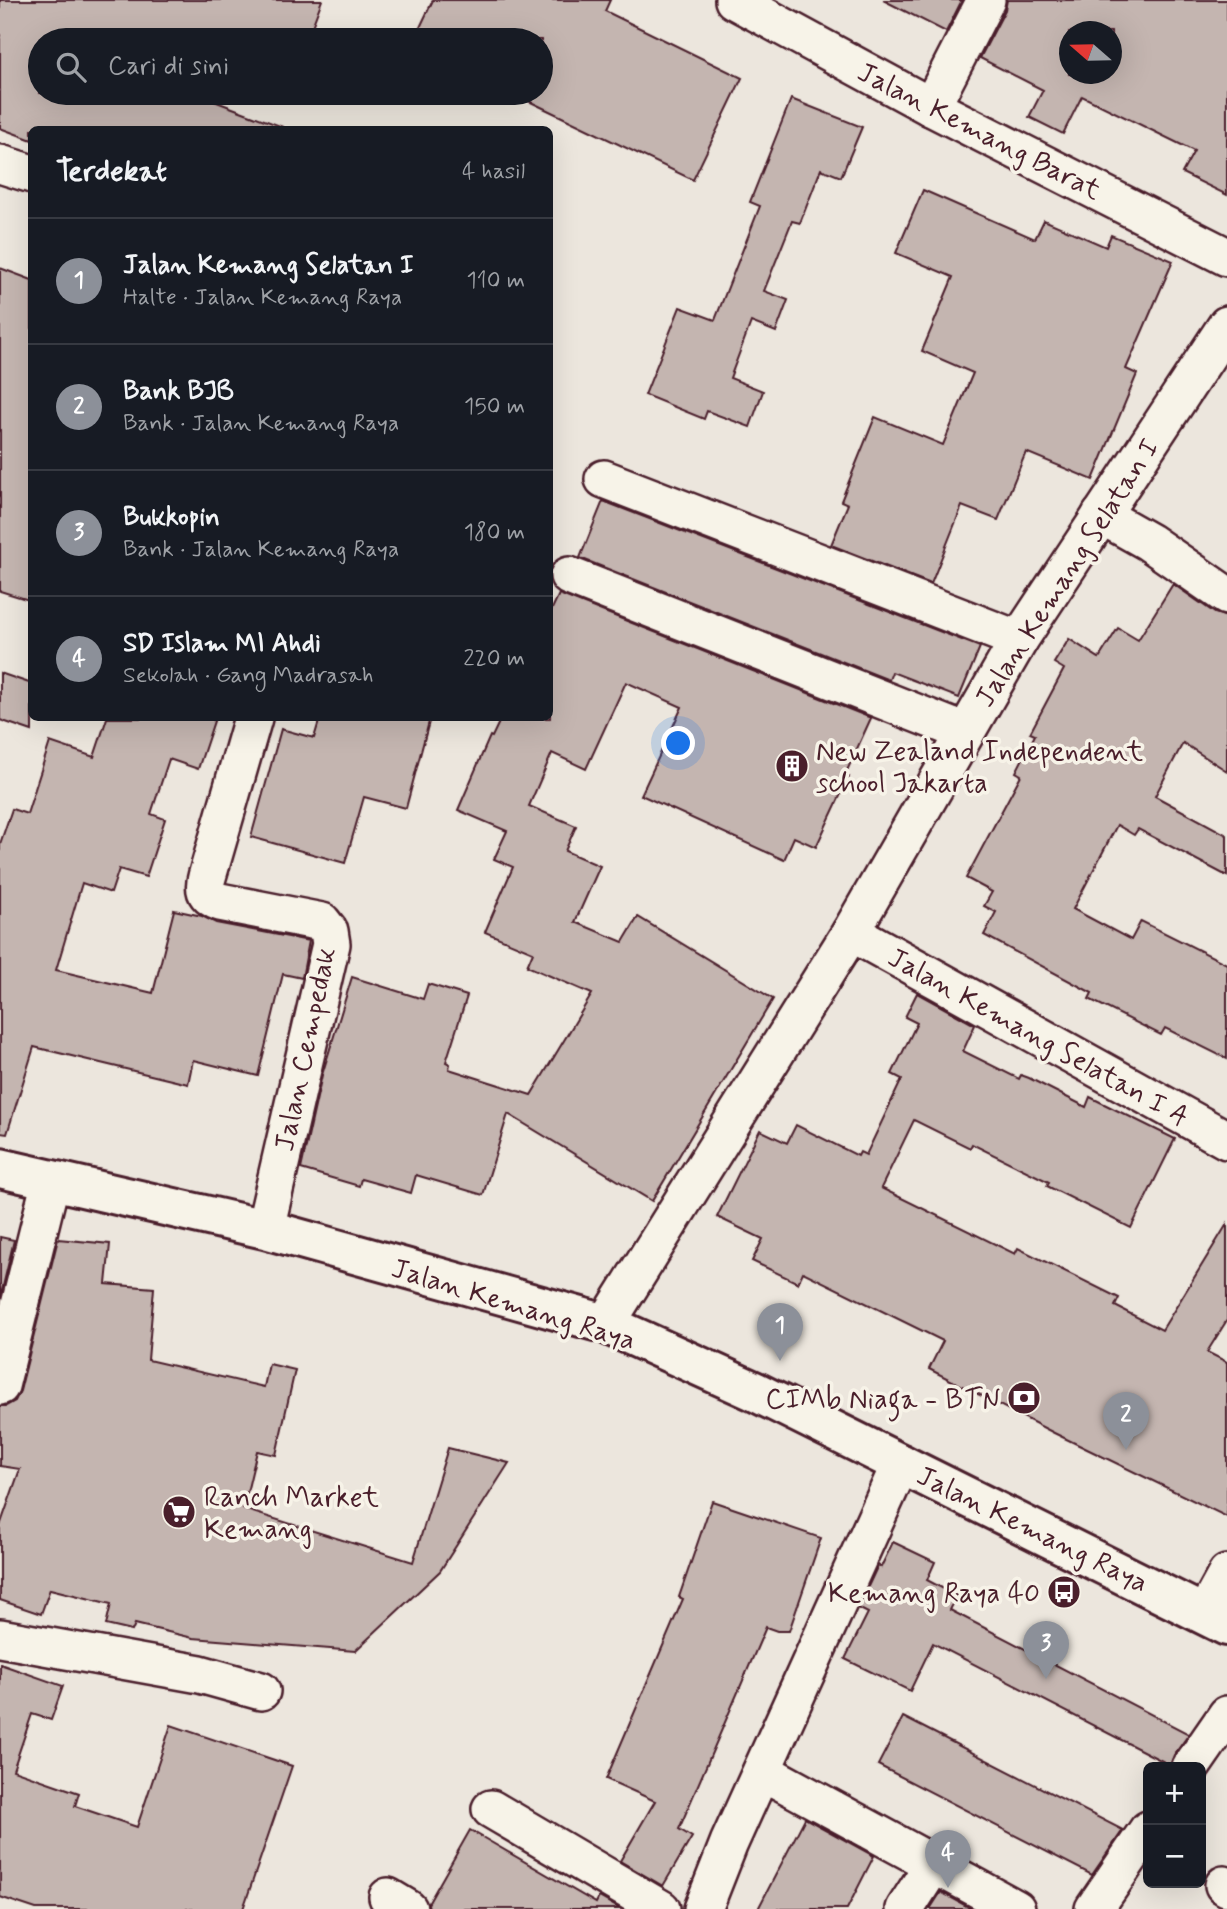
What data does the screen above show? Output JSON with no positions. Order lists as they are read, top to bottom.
{
  "streets": {
    "street": [
      "Jalan Kemang Barat",
      "Jalan Kemang Selatan I",
      "Jalan Kemang Selatan I A",
      "Jalan Cempedak",
      "Jalan Kemang Raya"
    ]
  },
  "crossings": [
    ["Jalan Kemang Selatan I", "Jalan Kemang Selatan I A"],
    ["Jalan Kemang Selatan I", "Jalan Kemang Raya"],
    ["Jalan Cempedak", "Jalan Kemang Raya"]
  ],
  "places": {
    "building": ["New Zealand Independent school Jakarta"],
    "bank": ["CIMb Niaga - BTN"],
    "supermarket": ["Ranch Market Kemang"],
    "bus stop": ["Kemang Raya 40"]
  },
  "north": "left",
  "page": {
    "search": "Cari di sini",
    "heading": ["Terdekat", "4 hasil"],
    "list": [
      {
        "mark": "1",
        "name": "Jalan Kemang Selatan I",
        "note": "Halte · Jalan Kemang Raya",
        "value": "110 m"
      },
      {
        "mark": "2",
        "name": "Bank BJB",
        "note": "Bank · Jalan Kemang Raya",
        "value": "150 m"
      },
      {
        "mark": "3",
        "name": "Bukkopin",
        "note": "Bank · Jalan Kemang Raya",
        "value": "180 m"
      },
      {
        "mark": "4",
        "name": "SD Islam MI Ahdi",
        "note": "Sekolah · Gang Madrasah",
        "value": "220 m"
      }
    ],
    "pins": [
      "1",
      "2",
      "3",
      "4"
    ],
    "map_buttons": ["+", "−"]
  }
}
